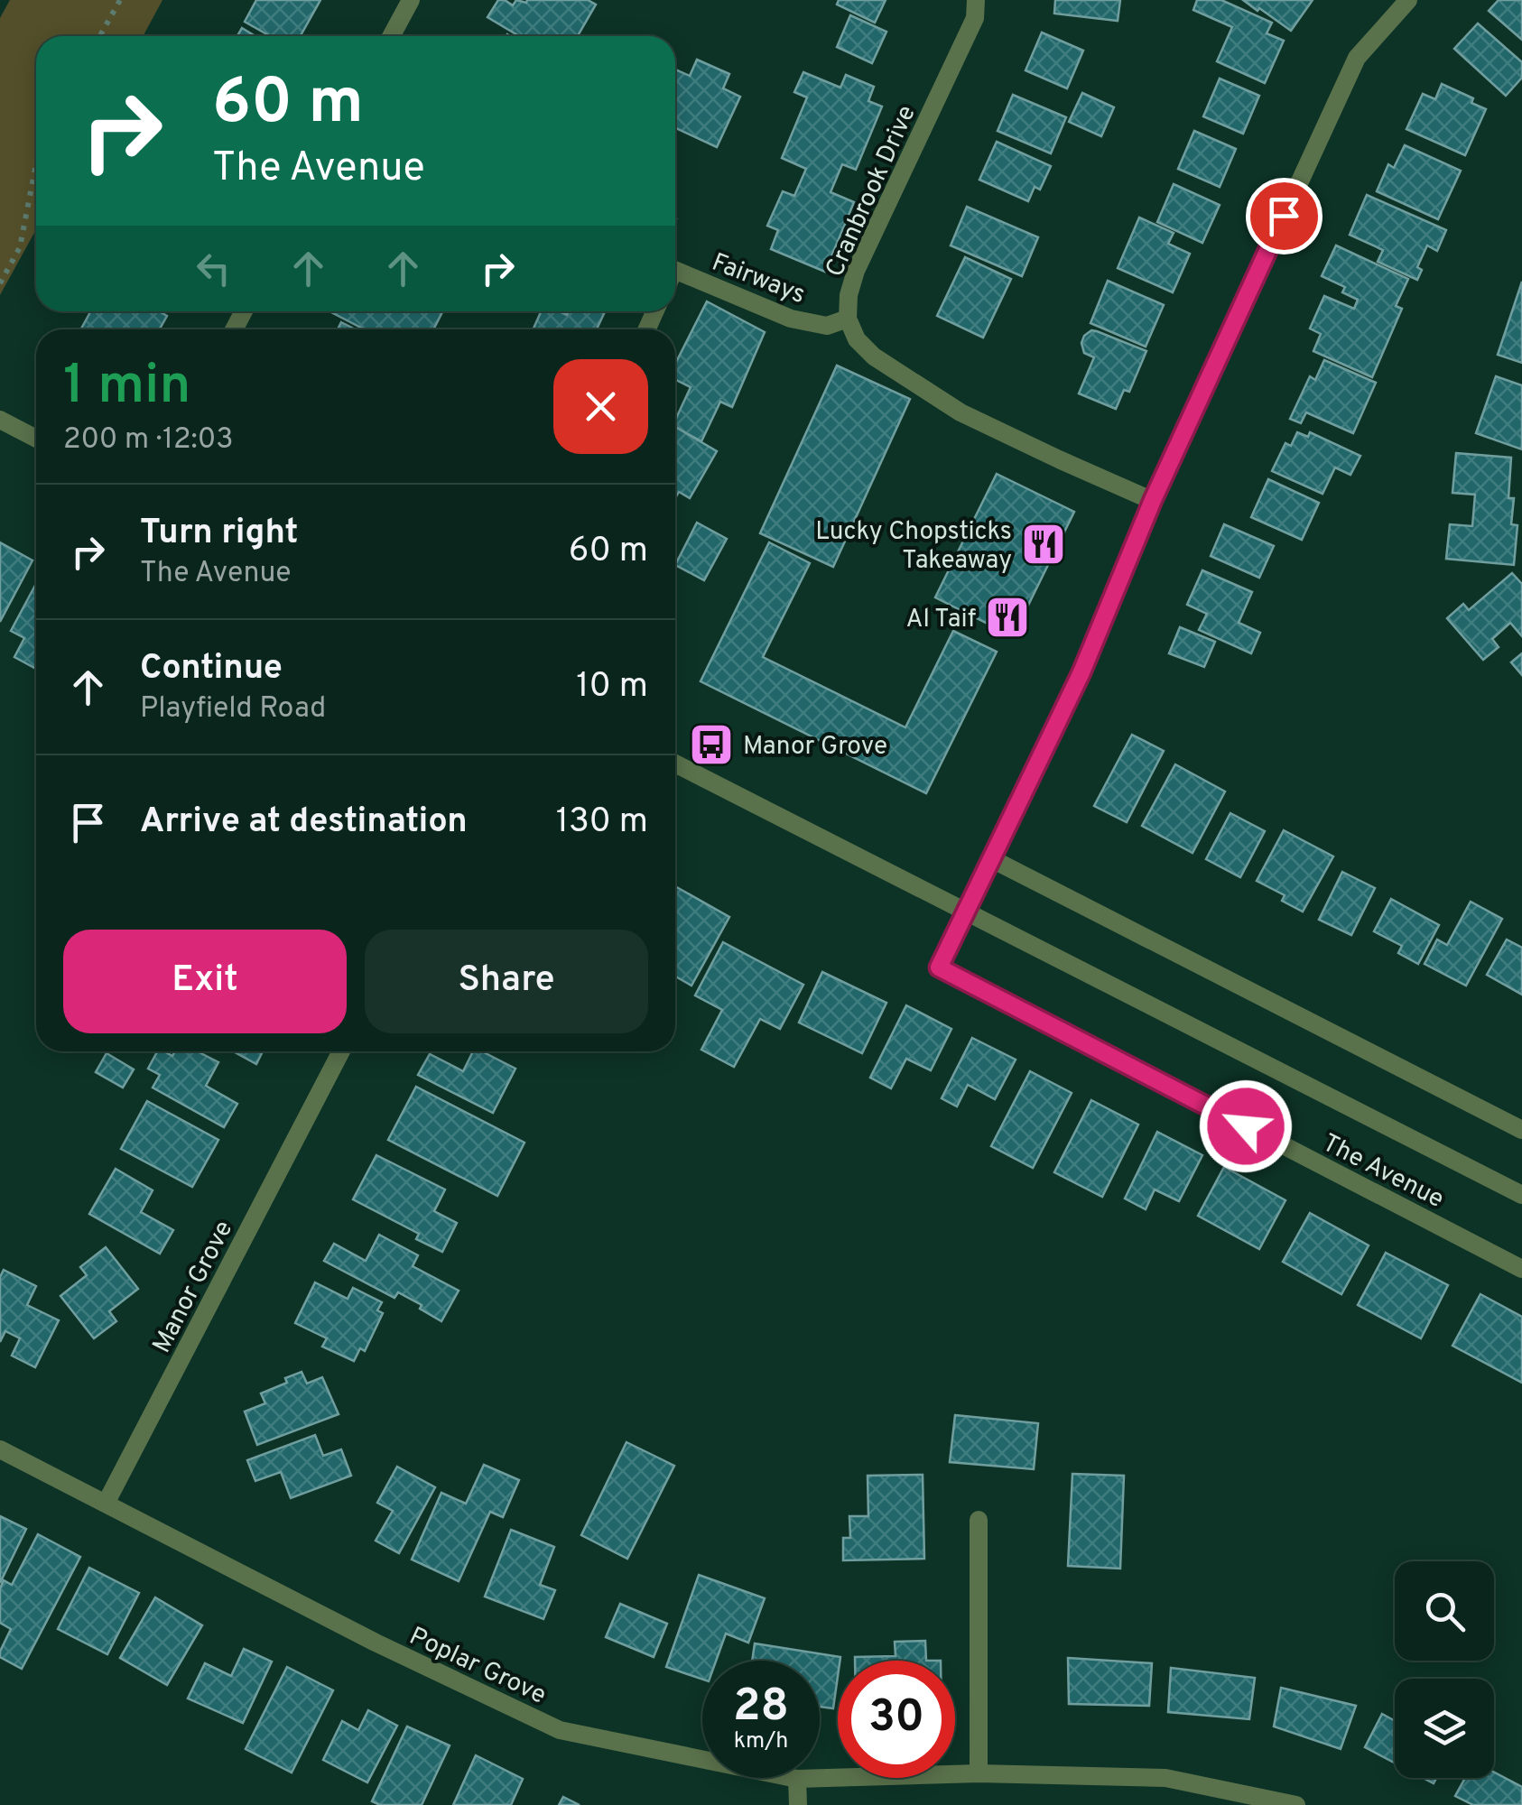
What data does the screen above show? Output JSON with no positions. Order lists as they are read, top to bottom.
{
  "streets": {
    "street": [
      "Cranbrook Drive",
      "Fairways",
      "The Avenue",
      "Manor Grove",
      "Poplar Grove"
    ]
  },
  "crossings": [
    ["Cranbrook Drive", "Fairways"],
    ["Manor Grove", "Poplar Grove"]
  ],
  "places": {
    "restaurant": ["Lucky Chopsticks Takeaway", "Al Taif"],
    "bus stop": ["Manor Grove"]
  },
  "page": {
    "turn": ["60 m", "The Avenue"],
    "heading": ["1 min", "200 m · 12:03"],
    "list": [
      {
        "name": "Turn right",
        "note": "The Avenue",
        "value": "60 m"
      },
      {
        "name": "Continue",
        "note": "Playfield Road",
        "value": "10 m"
      },
      {
        "name": "Arrive at destination",
        "value": "130 m"
      }
    ],
    "buttons": ["Exit", "Share"],
    "speed": "28 km/h",
    "limit": "30"
  }
}
